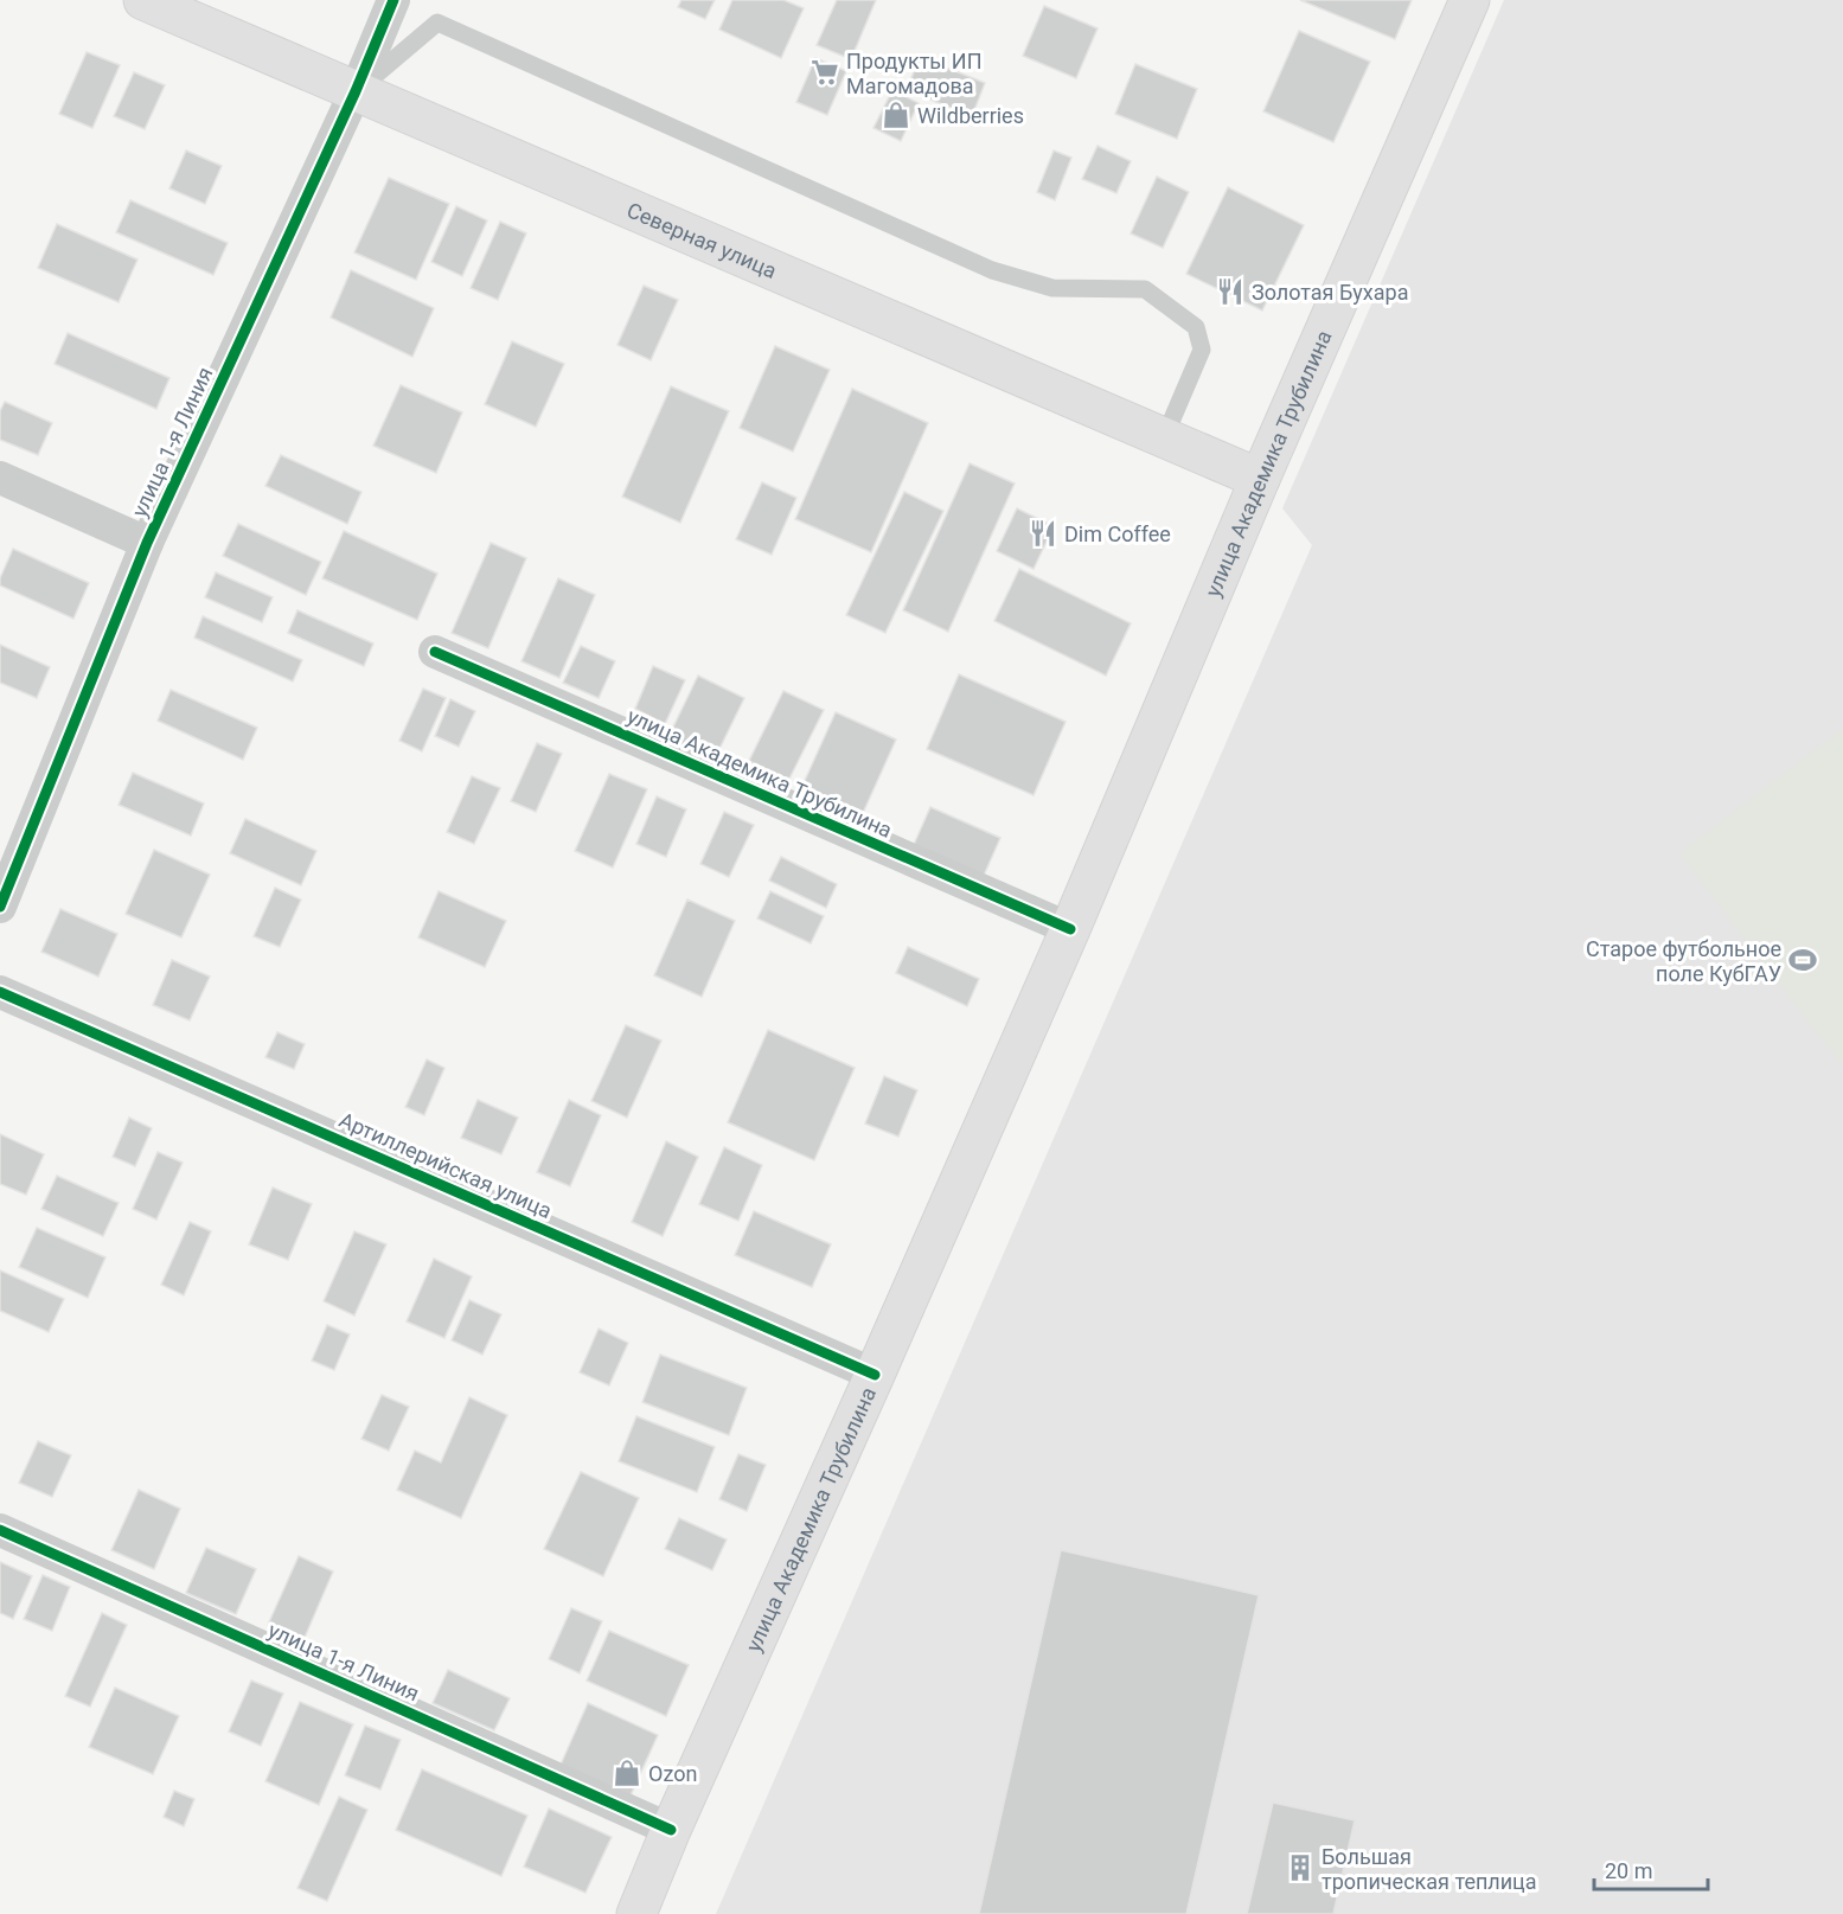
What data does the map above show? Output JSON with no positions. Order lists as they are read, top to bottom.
{
  "streets": {
    "main road": ["Северная улица", "улица Академика Трубилина"],
    "street": ["улица 1-я Линия", "Артиллерийская улица"]
  },
  "crossings": [
    ["Северная улица", "улица 1-я Линия"],
    ["Северная улица", "улица Академика Трубилина"],
    ["улица 1-я Линия", "улица Академика Трубилина"],
    ["улица Академика Трубилина", "Артиллерийская улица"]
  ],
  "places": {
    "supermarket": ["Продукты ИП Магомадова"],
    "shop": ["Wildberries", "Ozon"],
    "restaurant": ["Золотая Бухара", "Dim Coffee"],
    "sports": ["Старое футбольное поле КубГАУ"],
    "building": ["Большая тропическая теплица"]
  },
  "scale_bar": "20 m"
}
